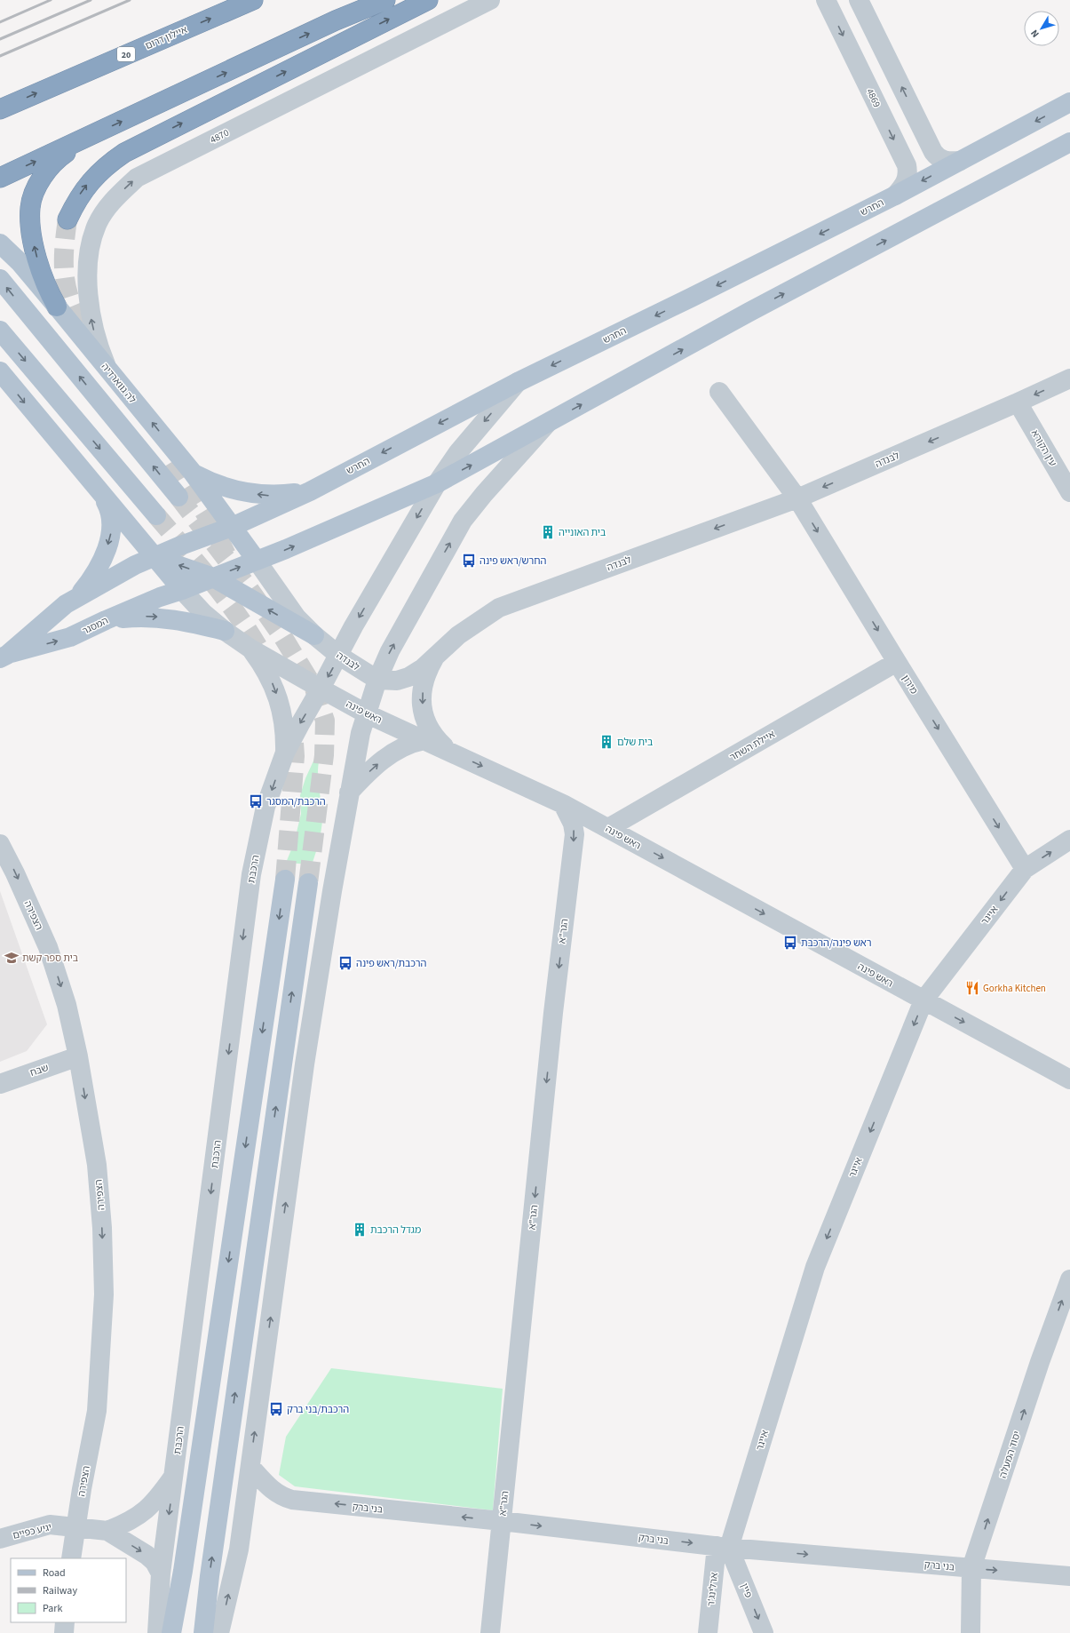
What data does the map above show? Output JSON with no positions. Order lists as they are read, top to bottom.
{
  "streets": {
    "highway": ["איילון דרום", "20"],
    "main road": [
      "החרש",
      "לה גווארדיה",
      "לבנדה",
      "המסגר"
    ],
    "street": [
      "4869",
      "4870",
      "עין הקורא",
      "מירון",
      "ראש פינה",
      "איילת השחר",
      "הרכבת",
      "הצפירה",
      "אייגר",
      "הגר\"א",
      "שבח",
      "יסוד המעלה",
      "בני ברק",
      "יגיע כפיים",
      "ארלינג'ר",
      "פיין"
    ]
  },
  "crossings": [
    ["4869", "החרש"],
    ["4870", "לה גווארדיה"],
    ["החרש", "לה גווארדיה"],
    ["החרש", "לבנדה"],
    ["החרש", "המסגר"],
    ["החרש", "הרכבת"],
    ["לה גווארדיה", "לבנדה"],
    ["עין הקורא", "לבנדה"],
    ["לבנדה", "מירון"],
    ["לבנדה", "הרכבת"],
    ["המסגר", "ראש פינה"],
    ["מירון", "איילת השחר"],
    ["מירון", "אייגר"],
    ["ראש פינה", "איילת השחר"],
    ["ראש פינה", "הרכבת"],
    ["ראש פינה", "אייגר"],
    ["ראש פינה", "הגר\"א"],
    ["הרכבת", "יגיע כפיים"],
    ["הצפירה", "שבח"],
    ["הצפירה", "יגיע כפיים"],
    ["אייגר", "בני ברק"],
    ["אייגר", "ארלינג'ר"],
    ["אייגר", "פיין"],
    ["הגר\"א", "בני ברק"],
    ["יסוד המעלה", "בני ברק"],
    ["בני ברק", "ארלינג'ר"],
    ["בני ברק", "פיין"],
    ["ארלינג'ר", "פיין"]
  ],
  "one_way": [
    "4870",
    "לבנדה",
    "מירון",
    "ראש פינה",
    "אייגר",
    "הגר\"א",
    "יסוד המעלה",
    "יגיע כפיים",
    "פיין"
  ],
  "places": {
    "building": ["בית האונייה", "בית שלם", "מגדל הרכבת"],
    "bus stop": [
      "החרש/ראש פינה",
      "הרכבת/המסגר",
      "ראש פינה/הרכבת",
      "הרכבת/ראש פינה",
      "הרכבת/בני ברק"
    ],
    "school or university": ["בית ספר קשת"],
    "restaurant": ["Gorkha Kitchen"]
  },
  "legend": ["Road", "Railway", "Park"],
  "north": "bottom left"
}
